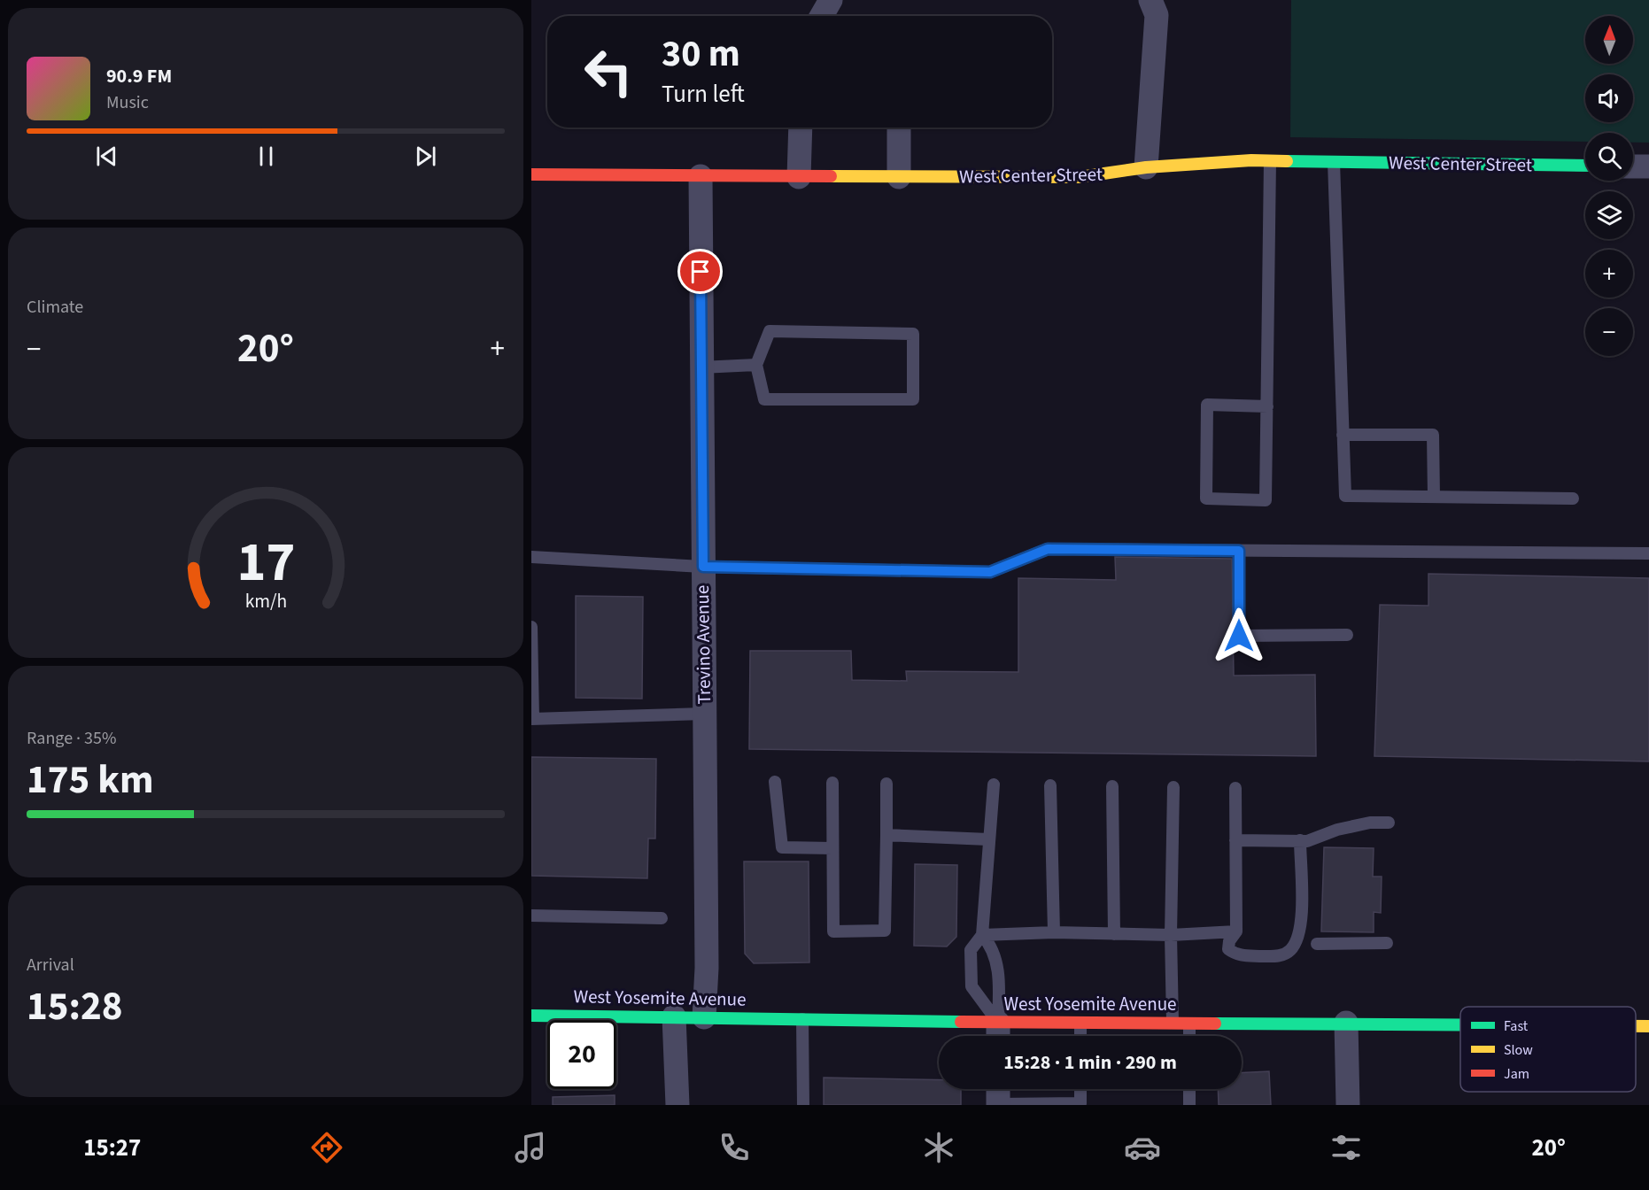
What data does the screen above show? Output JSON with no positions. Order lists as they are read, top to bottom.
{
  "streets": {
    "main road": ["West Center Street", "West Yosemite Avenue"],
    "street": ["Trevino Avenue"]
  },
  "crossings": [
    ["West Center Street", "Trevino Avenue"],
    ["Trevino Avenue", "West Yosemite Avenue"]
  ],
  "legend": ["Fast", "Slow", "Jam"],
  "north": "top",
  "page": {
    "map_buttons": ["+", "−"],
    "turn": ["30 m", "Turn left"],
    "song": ["90.9 FM", "Music"],
    "tile": [
      "Climate",
      ["Range · 35%", "175 km"],
      ["Arrival", "15:28"]
    ],
    "heat": ["−", "20°", "+"],
    "limit": "20",
    "trip": "15:28 · 1 min · 290 m",
    "tabs": ["15:27", "20°"],
    "gauge": ["17", "km/h"]
  }
}
